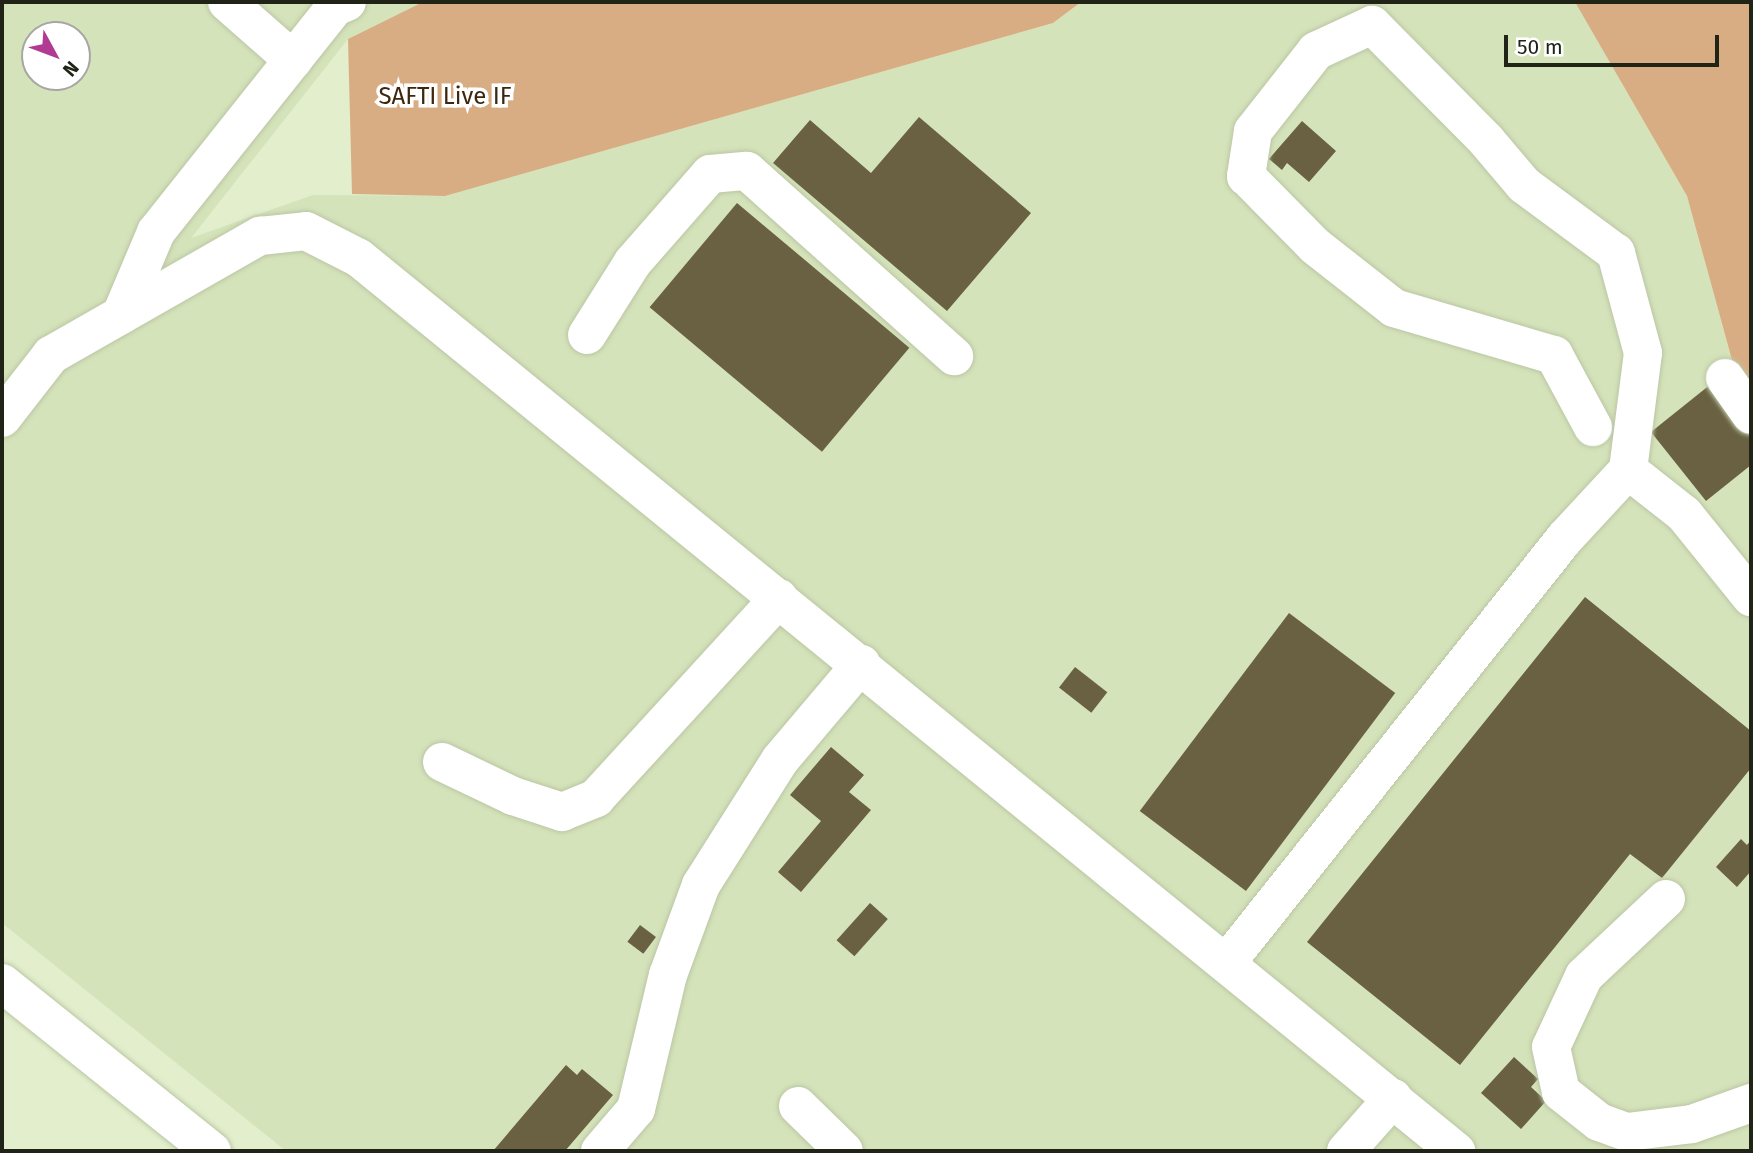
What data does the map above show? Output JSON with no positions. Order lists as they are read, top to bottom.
{
  "parks": ["SAFTI Live IF"],
  "scale_bar": "50 m",
  "north": "bottom right"
}
